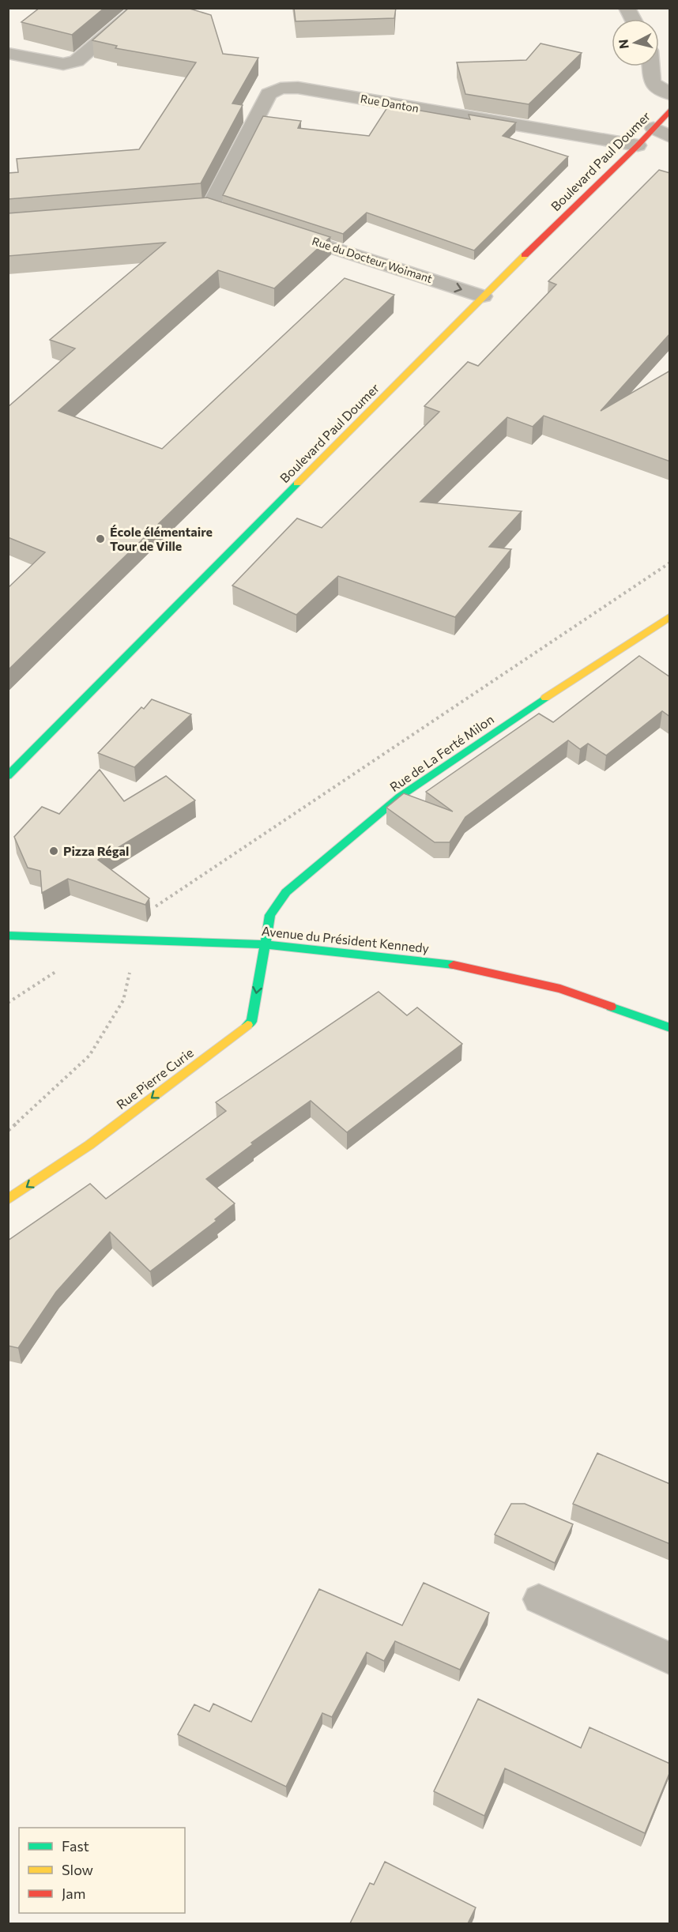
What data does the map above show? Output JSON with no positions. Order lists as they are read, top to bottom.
{
  "streets": {
    "street": [
      "Rue Danton",
      "Boulevard Paul Doumer",
      "Rue du Docteur Woimant",
      "Rue de La Ferté Milon",
      "Avenue du Président Kennedy",
      "Rue Pierre Curie"
    ]
  },
  "crossings": [
    ["Rue Danton", "Boulevard Paul Doumer"],
    ["Boulevard Paul Doumer", "Rue du Docteur Woimant"],
    ["Rue de La Ferté Milon", "Avenue du Président Kennedy"],
    ["Rue de La Ferté Milon", "Rue Pierre Curie"],
    ["Avenue du Président Kennedy", "Rue Pierre Curie"]
  ],
  "one_way": ["Rue du Docteur Woimant", "Rue Pierre Curie"],
  "places": ["École élémentaire Tour de Ville", "Pizza Régal"],
  "legend": ["Fast", "Slow", "Jam"],
  "north": "left"
}
